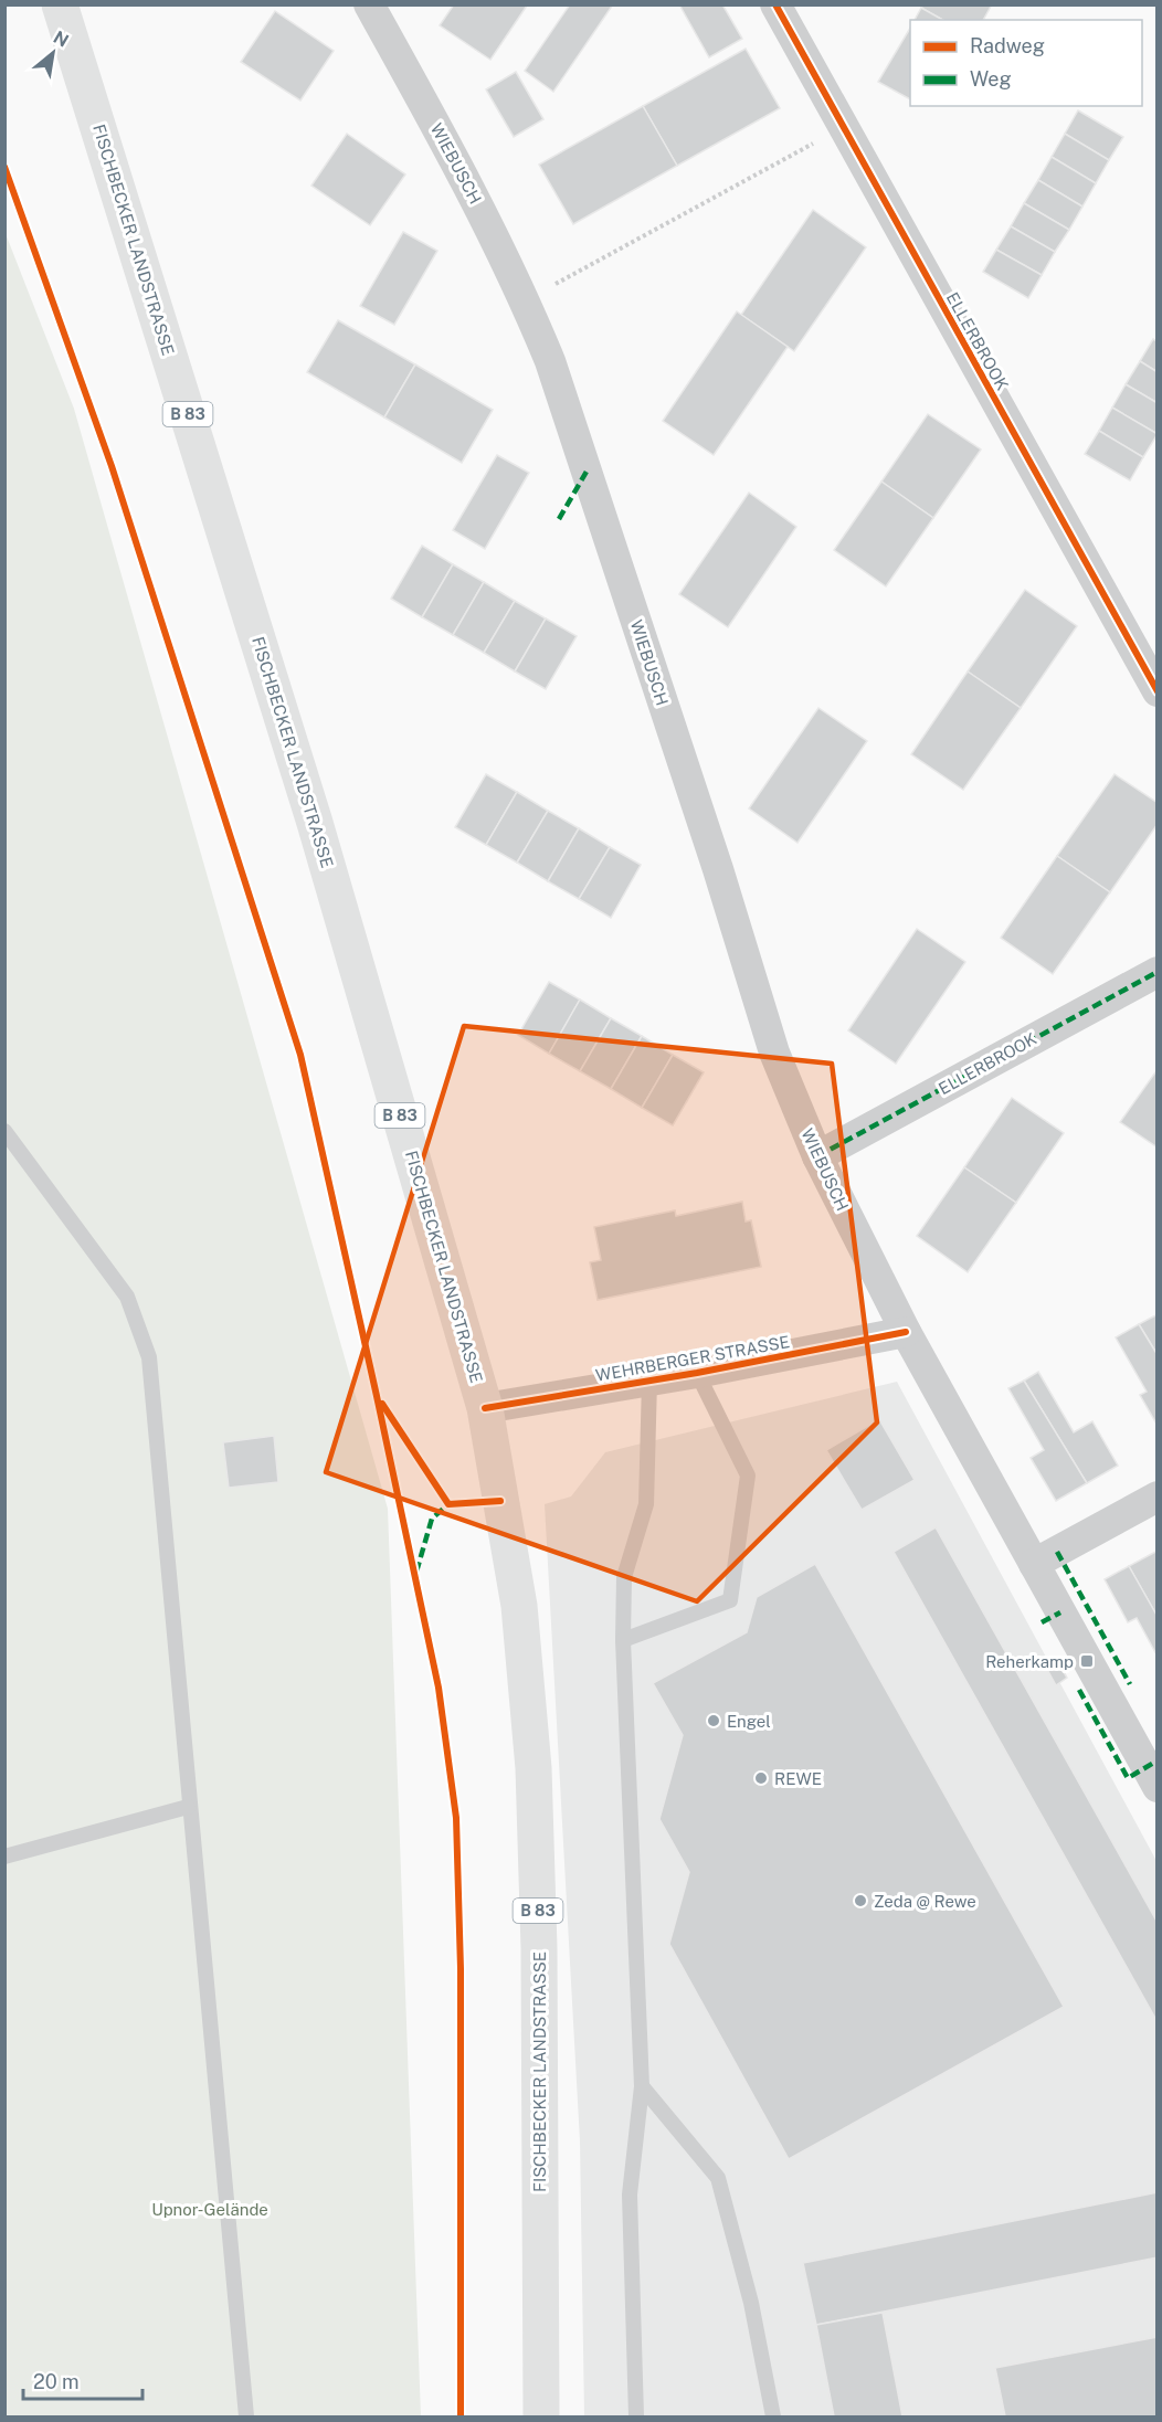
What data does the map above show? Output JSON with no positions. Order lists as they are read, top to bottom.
{
  "streets": {
    "main road": ["FISCHBECKER LANDSTRASSE", "B 83"],
    "street": ["WIEBUSCH", "ELLERBROOK", "WEHRBERGER STRASSE"]
  },
  "crossings": [
    ["WIEBUSCH", "ELLERBROOK"],
    ["WIEBUSCH", "WEHRBERGER STRASSE"],
    ["FISCHBECKER LANDSTRASSE", "WEHRBERGER STRASSE"]
  ],
  "parks": ["Upnor-Gelände"],
  "places": {
    "transit": ["Reherkamp"],
    "other": ["Engel", "REWE", "Zeda @ Rewe"]
  },
  "legend": ["Radweg", "Weg"],
  "scale_bar": "20 m",
  "north": "top right"
}
